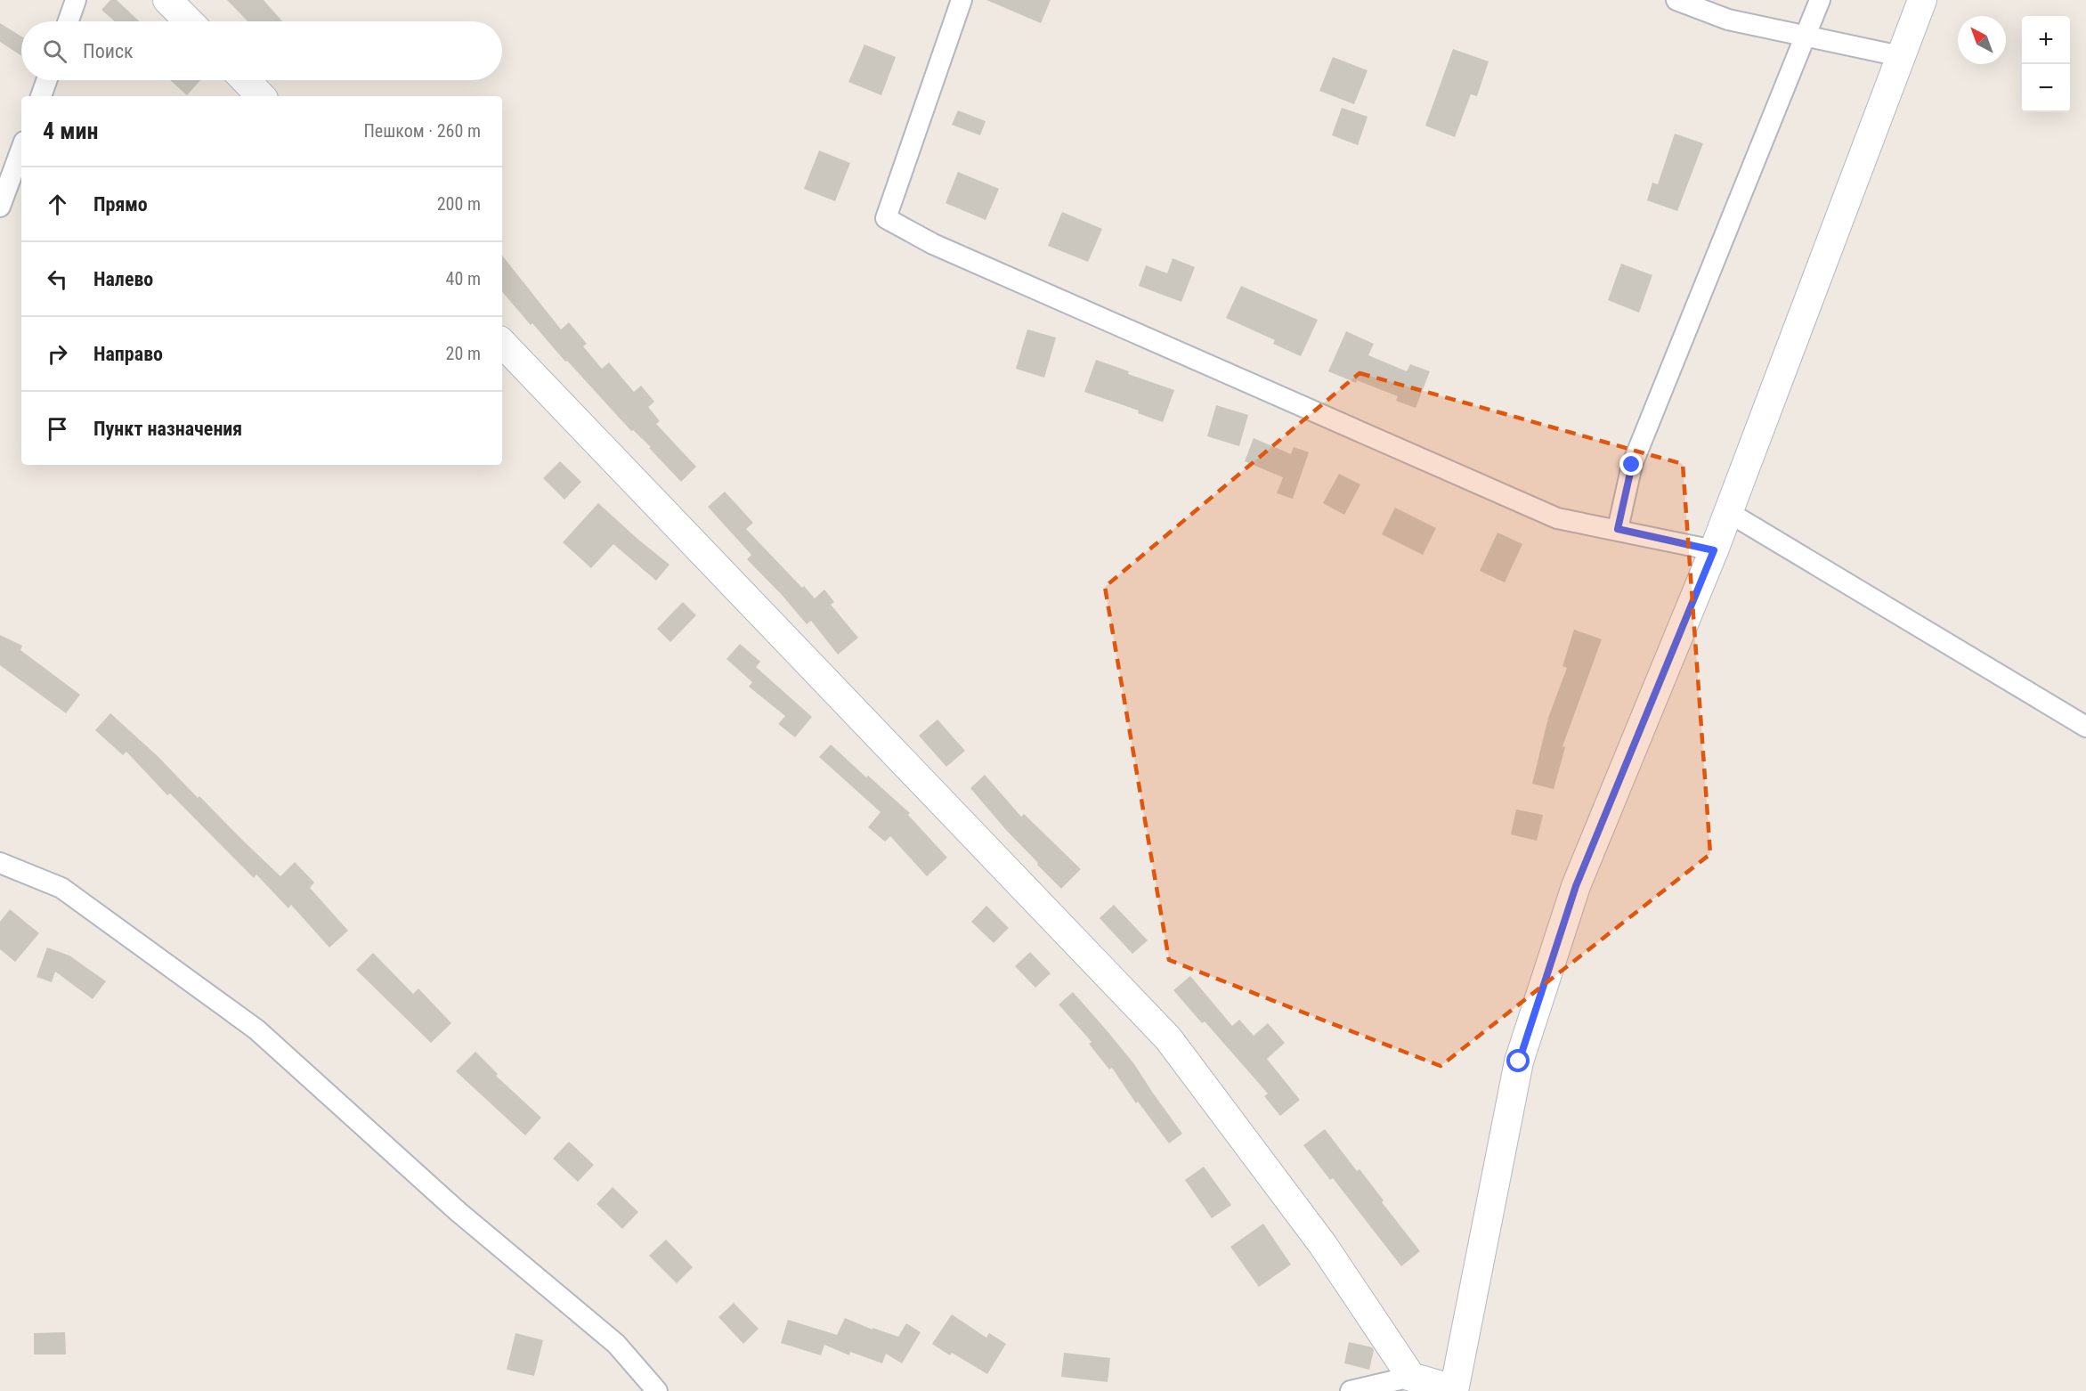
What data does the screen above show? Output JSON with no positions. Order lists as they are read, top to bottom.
{
  "north": "top left",
  "page": {
    "map_buttons": ["+", "−"],
    "search": "Поиск",
    "heading": ["4 мин", "Пешком · 260 m"],
    "list": [
      ["Прямо", "200 m"],
      ["Налево", "40 m"],
      ["Направо", "20 m"],
      "Пункт назначения"
    ]
  }
}
